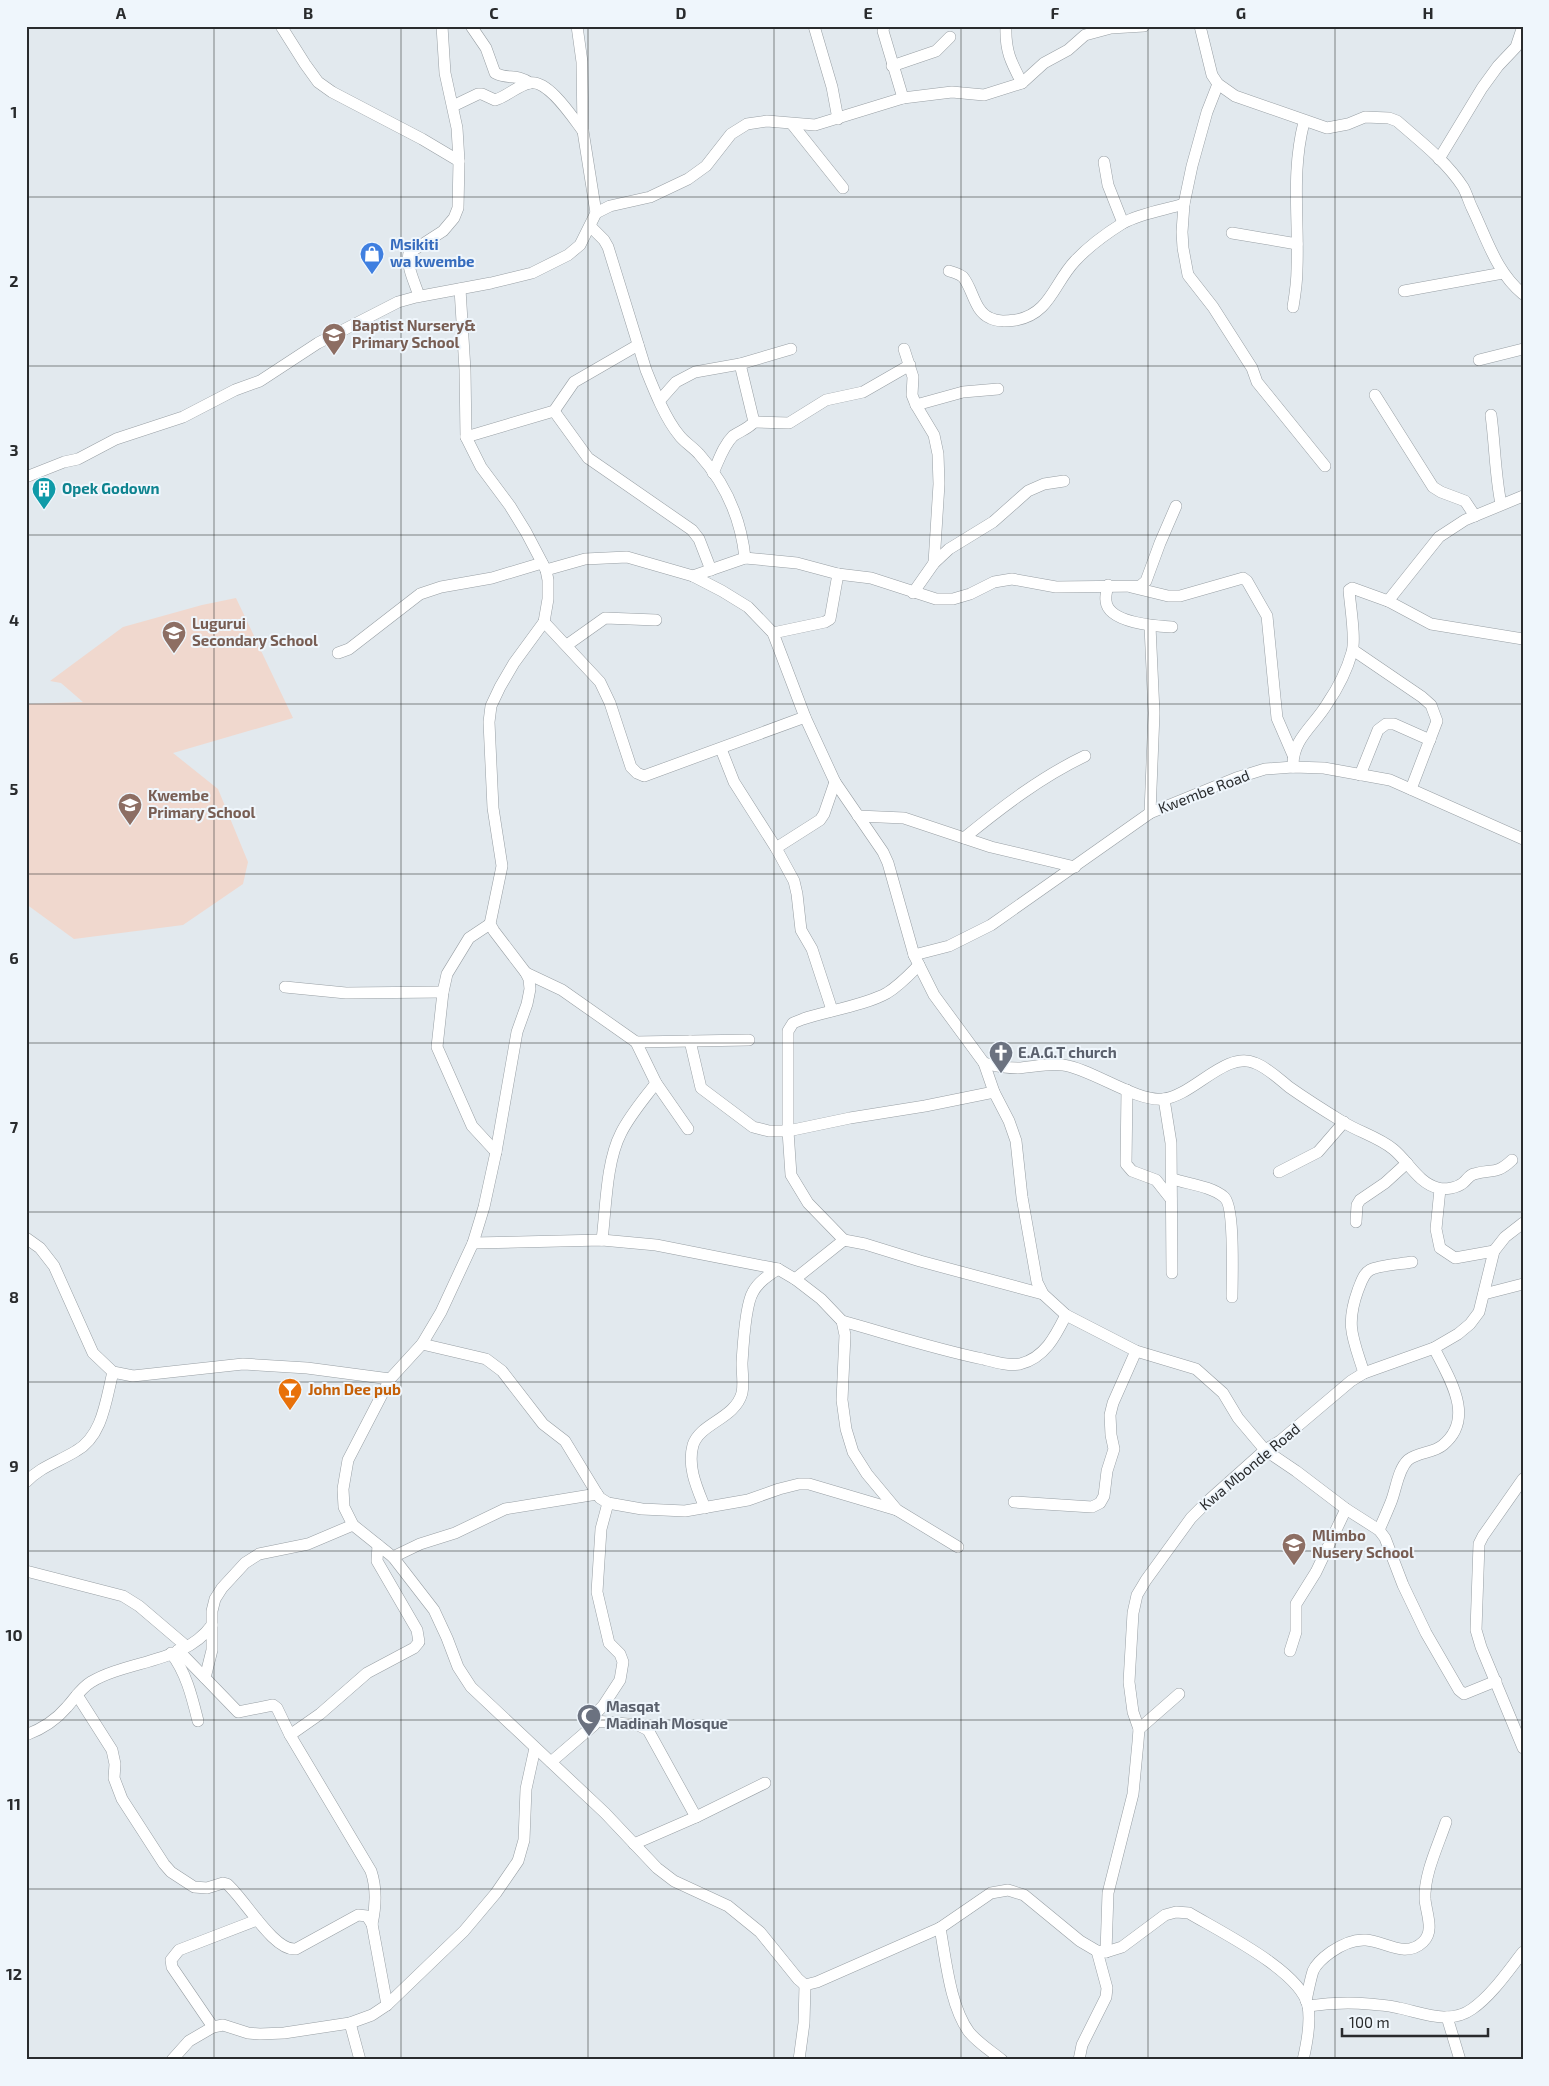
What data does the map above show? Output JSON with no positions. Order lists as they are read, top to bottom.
{
  "streets": {
    "street": ["Kwembe Road", "Kwa Mbonde Road"]
  },
  "places": {
    "shop": ["Msikiti wa kwembe"],
    "school or university": [
      "Baptist Nursery& Primary School",
      "Lugurui Secondary School",
      "Kwembe Primary School",
      "Mlimbo Nusery School"
    ],
    "building": ["Opek Godown"],
    "church": ["E.A.G.T church"],
    "bar": ["John Dee pub"],
    "mosque": ["Masqat Madinah Mosque"]
  },
  "scale_bar": "100 m",
  "grid": {
    "columns": [
      "A",
      "B",
      "C",
      "D",
      "E",
      "F",
      "G",
      "H"
    ],
    "rows": [
      "1",
      "2",
      "3",
      "4",
      "5",
      "6",
      "7",
      "8",
      "9",
      "10",
      "11",
      "12"
    ]
  }
}
